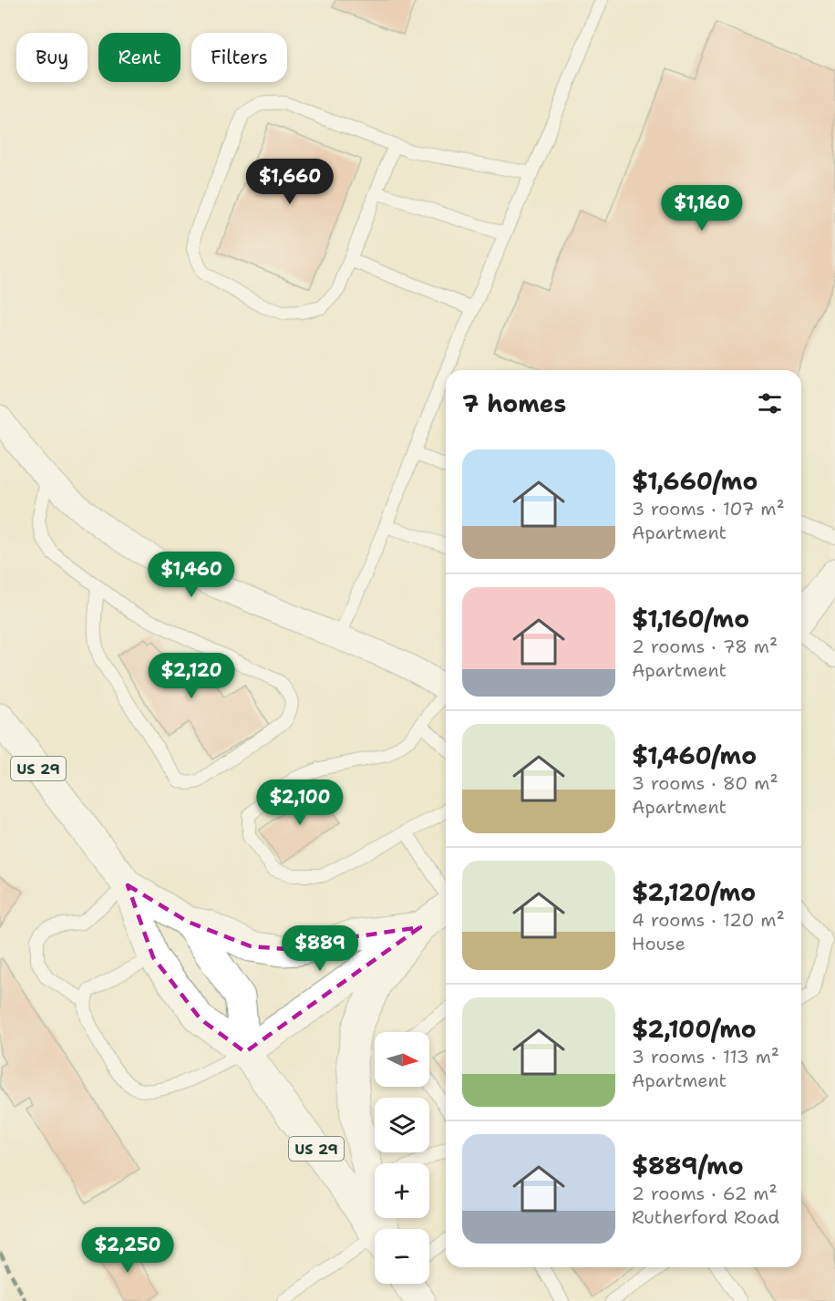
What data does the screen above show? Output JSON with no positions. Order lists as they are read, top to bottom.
{
  "streets": {
    "main road": ["US 29"]
  },
  "north": "right",
  "page": {
    "chip": ["Buy", "Rent", "Filters"],
    "price": [
      "$1,660",
      "$1,160",
      "$1,460",
      "$2,120",
      "$2,100",
      "$889",
      "$2,250"
    ],
    "heading": "7 homes",
    "list": [
      {
        "name": "$1,660/mo",
        "note": "3 rooms · 107 m² · Apartment"
      },
      {
        "name": "$1,160/mo",
        "note": "2 rooms · 78 m² · Apartment"
      },
      {
        "name": "$1,460/mo",
        "note": "3 rooms · 80 m² · Apartment"
      },
      {
        "name": "$2,120/mo",
        "note": "4 rooms · 120 m² · House"
      },
      {
        "name": "$2,100/mo",
        "note": "3 rooms · 113 m² · Apartment"
      },
      {
        "name": "$889/mo",
        "note": "2 rooms · 62 m² · Rutherford Road"
      }
    ],
    "map_buttons": ["+", "−"]
  }
}
